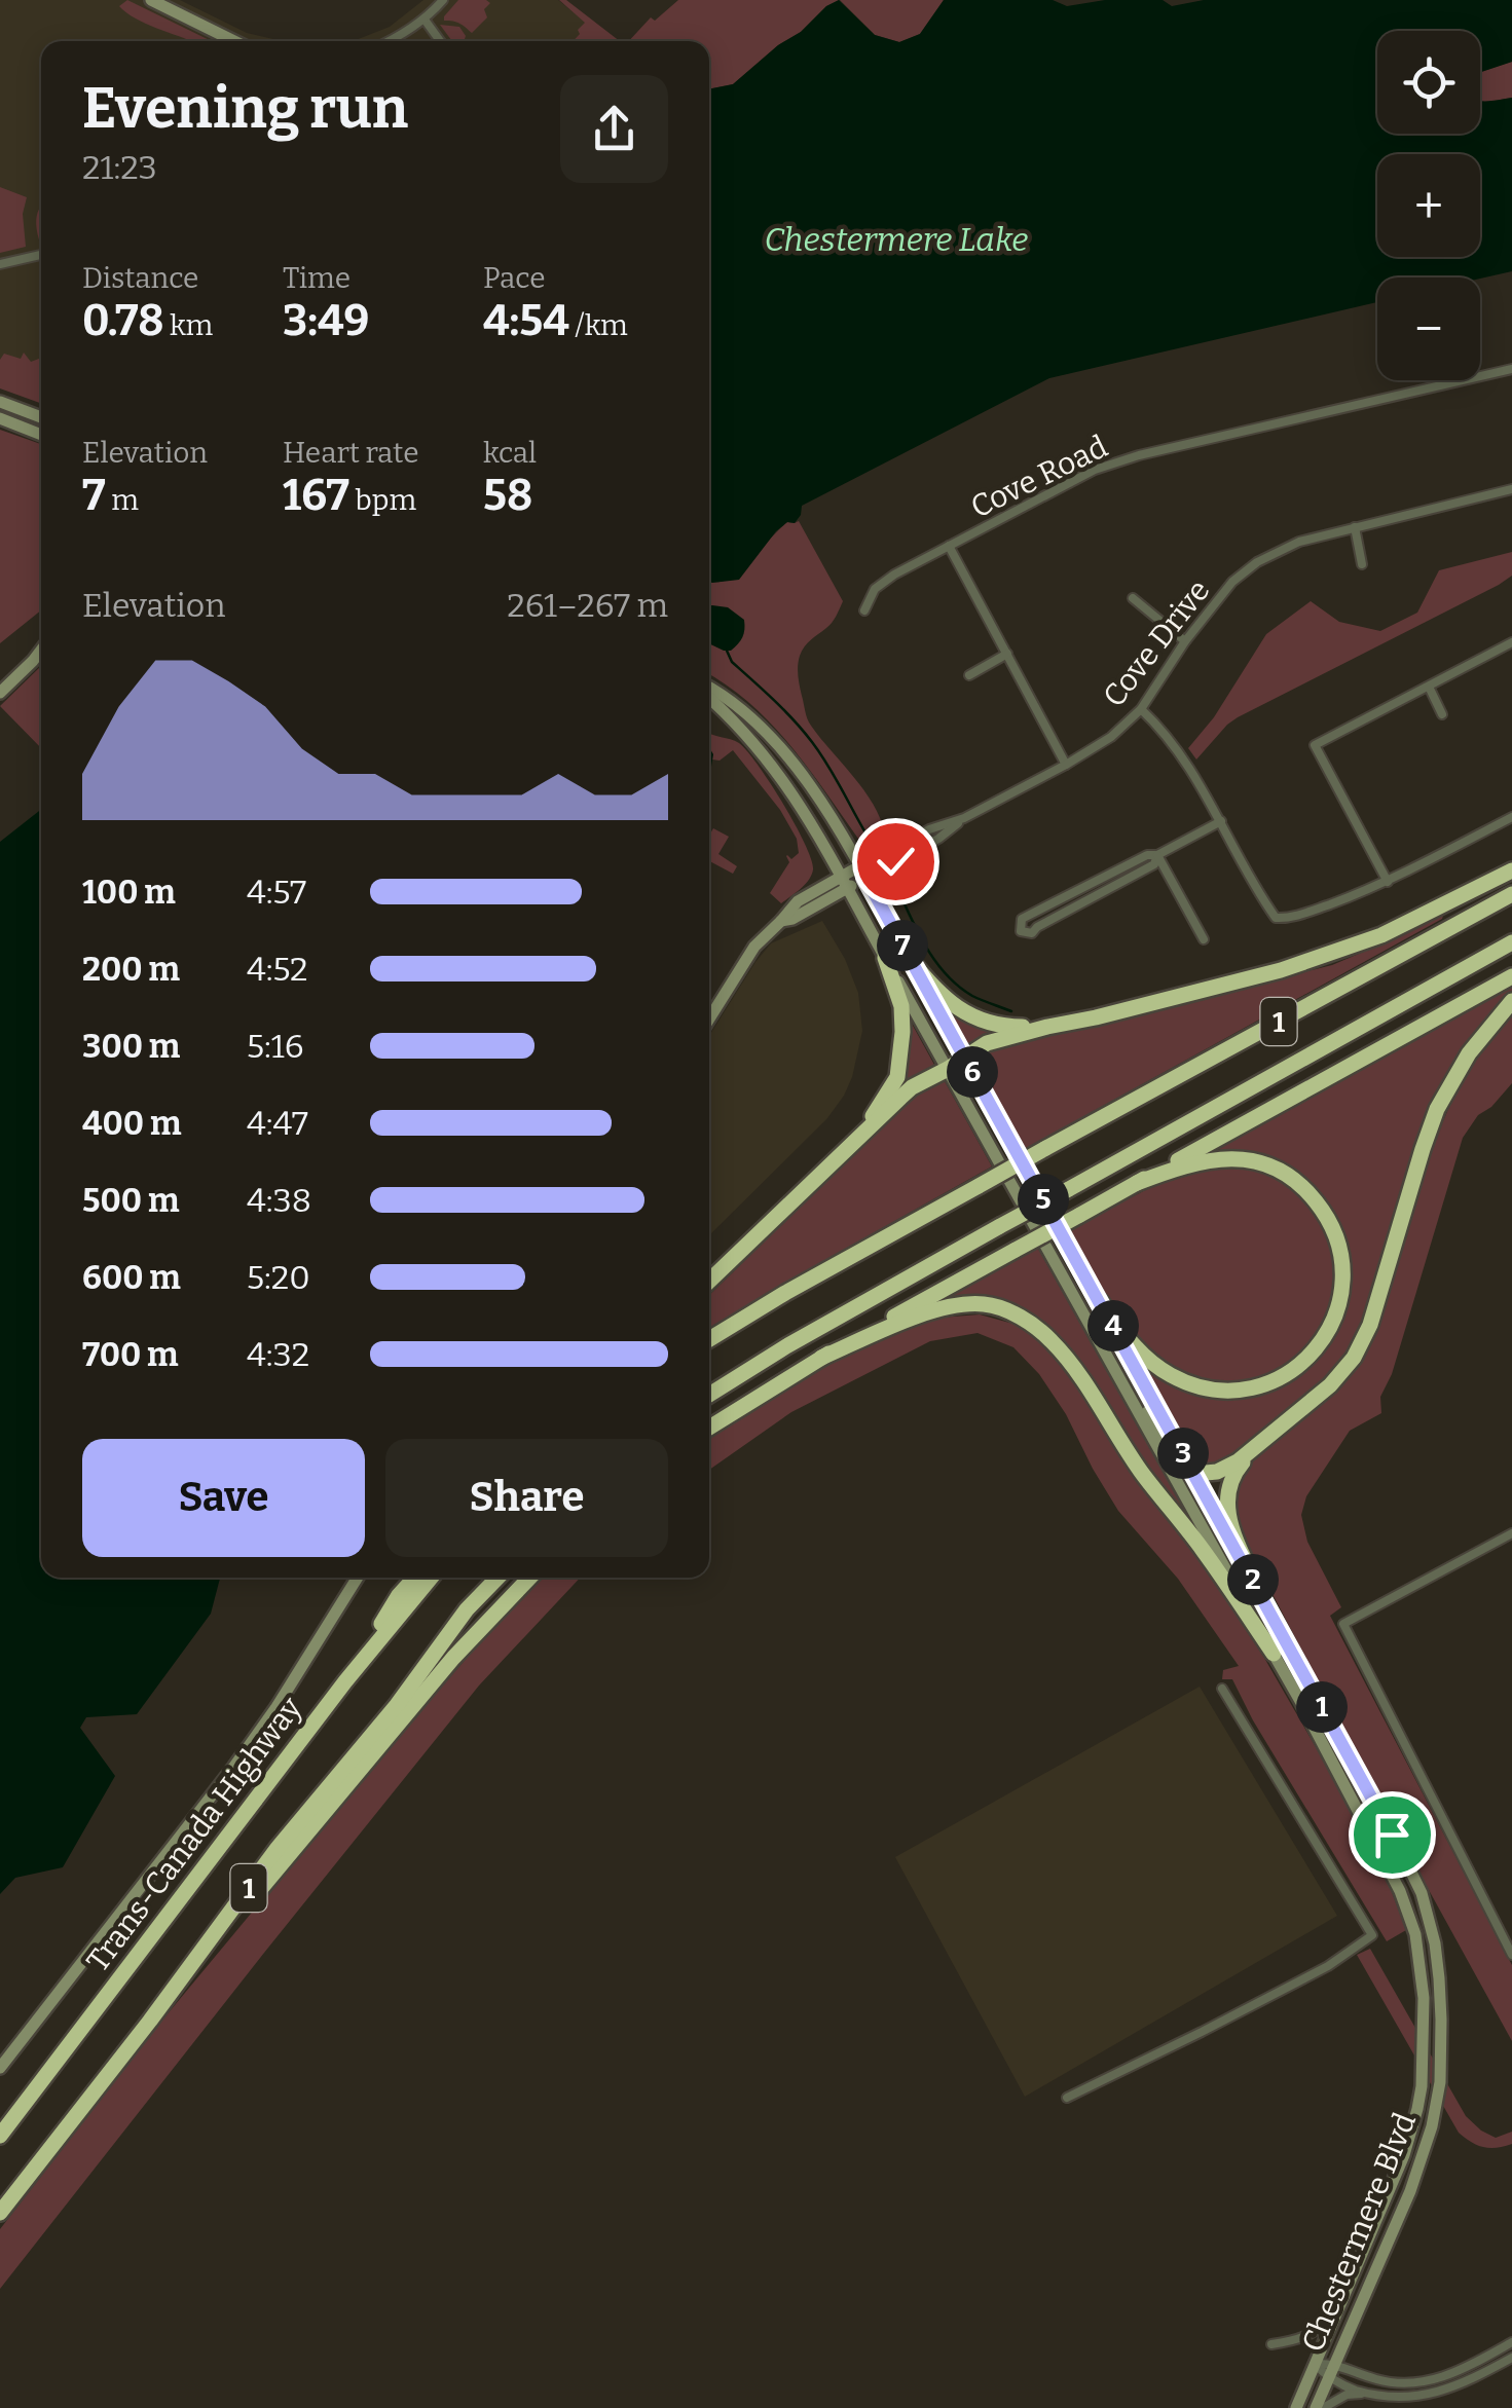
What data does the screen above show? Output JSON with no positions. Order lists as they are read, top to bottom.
{
  "streets": {
    "highway": ["1", "Trans-Canada Highway"],
    "main road": ["Chestermere Blvd"],
    "street": ["Cove Road", "Cove Drive"]
  },
  "crossings": [
    ["Cove Road", "Cove Drive"]
  ],
  "water": ["Chestermere Lake"],
  "page": {
    "map_buttons": ["+", "−"],
    "heading": ["Evening run", "21:23"],
    "stats": [
      ["Distance", "0.78 km"],
      ["Time", "3:49"],
      ["Pace", "4:54 /km"],
      ["Elevation", "7 m"],
      ["Heart rate", "167 bpm"],
      ["kcal", "58"]
    ],
    "chart": ["Elevation", "261–267 m"],
    "list": [
      {
        "name": "100 m",
        "note": "4:57"
      },
      {
        "name": "200 m",
        "note": "4:52"
      },
      {
        "name": "300 m",
        "note": "5:16"
      },
      {
        "name": "400 m",
        "note": "4:47"
      },
      {
        "name": "500 m",
        "note": "4:38"
      },
      {
        "name": "600 m",
        "note": "5:20"
      },
      {
        "name": "700 m",
        "note": "4:32"
      }
    ],
    "pins": [
      "7",
      "6",
      "5",
      "4",
      "3",
      "2",
      "1"
    ],
    "buttons": ["Save", "Share"]
  }
}
